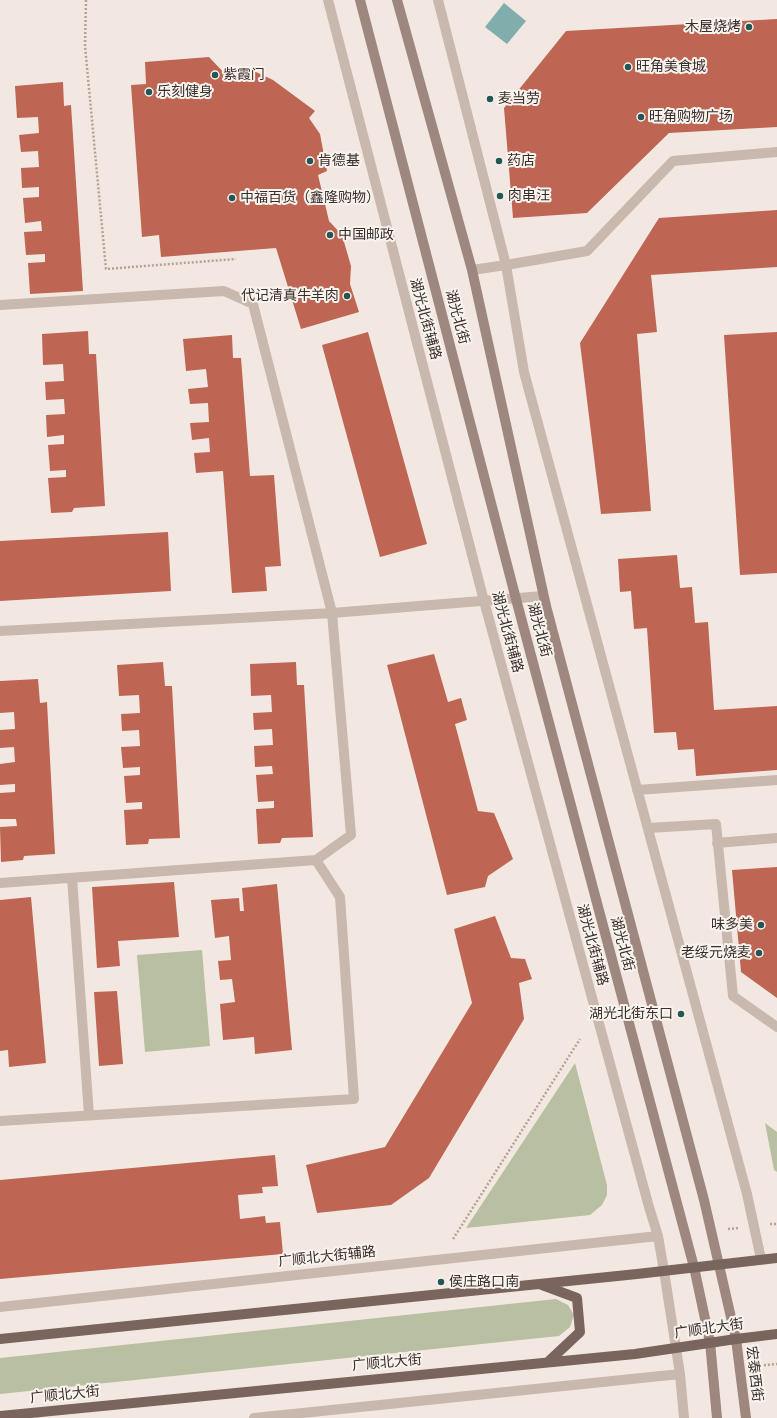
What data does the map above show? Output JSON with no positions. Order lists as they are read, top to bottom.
{
  "streets": {
    "main road": ["广顺北大街"],
    "street": [
      "湖光北街",
      "湖光北街辅路",
      "广顺北大街辅路",
      "宏泰西街"
    ]
  },
  "crossings": [
    ["湖光北街", "广顺北大街"],
    ["湖光北街", "宏泰西街"],
    ["湖光北街辅路", "广顺北大街辅路"],
    ["湖光北街辅路", "广顺北大街"],
    ["广顺北大街", "宏泰西街"]
  ],
  "places": [
    "木屋烧烤",
    "旺角美食城",
    "紫霞门",
    "乐刻健身",
    "麦当劳",
    "旺角购物广场",
    "肯德基",
    "药店",
    "肉串汪",
    "中福百货（鑫隆购物）",
    "中国邮政",
    "代记清真牛羊肉",
    "味多美",
    "老绥元烧麦",
    "湖光北街东口",
    "侯庄路口南"
  ]
}
